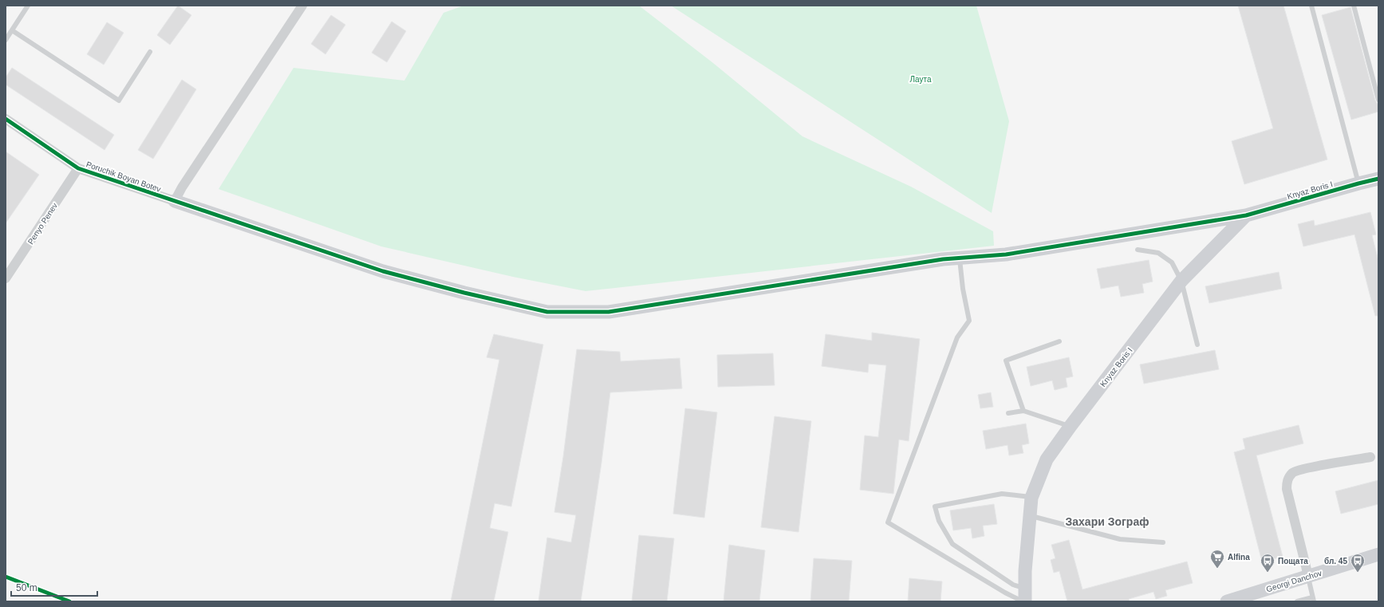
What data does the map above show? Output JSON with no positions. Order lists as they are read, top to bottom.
{
  "streets": {
    "street": [
      "Poruchik Boyan Botev",
      "Knyaz Boris I",
      "Penyo Penev",
      "Georgi Danchov"
    ]
  },
  "crossings": [
    ["Poruchik Boyan Botev", "Penyo Penev"]
  ],
  "districts": ["Захари Зограф"],
  "parks": ["Лаута"],
  "places": {
    "supermarket": ["Alfina"],
    "bus stop": ["Пощата", "бл. 45"]
  },
  "scale_bar": "50 m"
}
